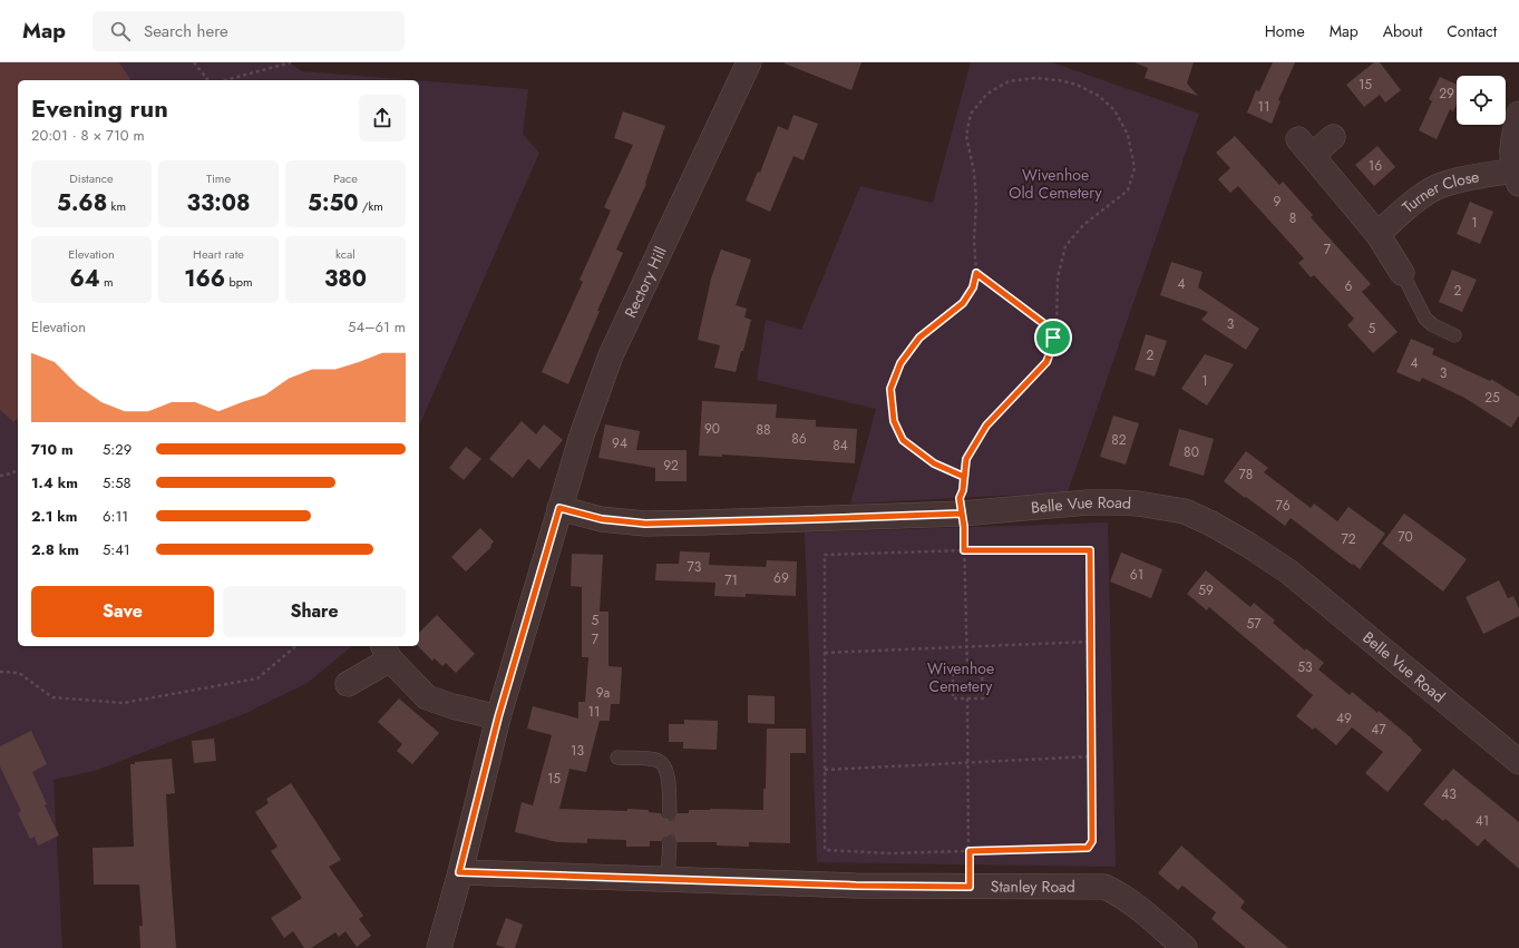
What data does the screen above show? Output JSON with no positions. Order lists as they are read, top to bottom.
{
  "streets": {
    "street": [
      "Turner Close",
      "Rectory Hill",
      "Belle Vue Road",
      "Stanley Road"
    ]
  },
  "crossings": [
    ["Rectory Hill", "Belle Vue Road"],
    ["Rectory Hill", "Stanley Road"]
  ],
  "parks": ["Wivenhoe Old Cemetery", "Wivenhoe Cemetery"],
  "house_numbers": [
    "15",
    "29",
    "11",
    "16",
    "9",
    "8",
    "1",
    "7",
    "4",
    "6",
    "2",
    "3",
    "5",
    "2",
    "4",
    "3",
    "1",
    "25",
    "90",
    "88",
    "86",
    "82",
    "94",
    "84",
    "80",
    "92",
    "78",
    "76",
    "70",
    "72",
    "73",
    "61",
    "69",
    "71",
    "59",
    "5",
    "57",
    "7",
    "53",
    "9a",
    "11",
    "49",
    "47",
    "13",
    "15",
    "43",
    "41"
  ],
  "page": {
    "header": "Map",
    "search": "Search here",
    "nav": [
      "Home",
      "Map",
      "About",
      "Contact"
    ],
    "heading": ["Evening run", "20:01 · 8 × 710 m"],
    "stats": [
      ["Distance", "5.68 km"],
      ["Time", "33:08"],
      ["Pace", "5:50 /km"],
      ["Elevation", "64 m"],
      ["Heart rate", "166 bpm"],
      ["kcal", "380"]
    ],
    "chart": ["Elevation", "54–61 m"],
    "list": [
      {
        "name": "710 m",
        "note": "5:29"
      },
      {
        "name": "1.4 km",
        "note": "5:58"
      },
      {
        "name": "2.1 km",
        "note": "6:11"
      },
      {
        "name": "2.8 km",
        "note": "5:41"
      }
    ],
    "buttons": ["Save", "Share"]
  }
}
